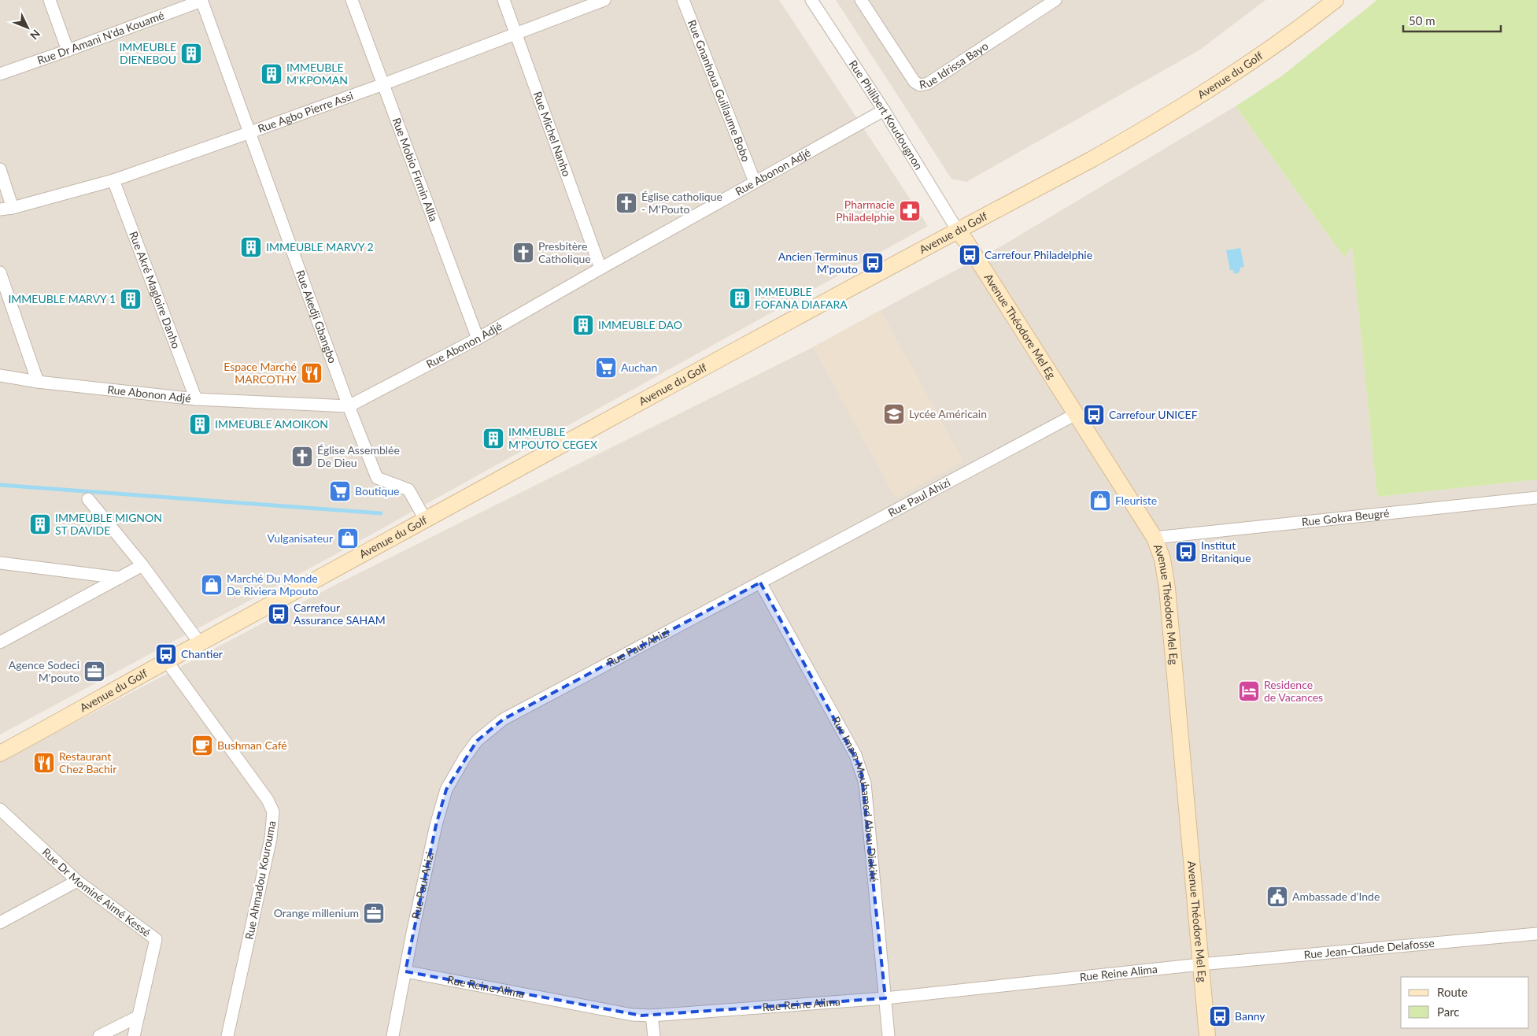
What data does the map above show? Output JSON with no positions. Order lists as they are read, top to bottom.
{
  "streets": {
    "main road": ["Avenue du Golf", "Avenue Théodore Mel Eg"],
    "street": [
      "Rue Dr Amani N'da Kouamé",
      "Rue Idrissa Bayo",
      "Rue Gnanhoua Guillaume Bobo",
      "Rue Agbo Pierre Assi",
      "Rue Philibert Koudougnon",
      "Rue Michel Nanho",
      "Rue Mobio Firmin Allia",
      "Rue Abonon Adjé",
      "Rue Akré Magloire Danho",
      "Rue Akedji Gbangbo",
      "Rue Paul Ahizi",
      "Rue Gokra Beugré",
      "Rue Imam Mouhamed Abou Diakité",
      "Rue Ahmadou Kourouma",
      "Rue Dr Mominé Aimé Kessé",
      "Rue Jean-Claude Delafosse",
      "Rue Reine Alima"
    ]
  },
  "crossings": [
    ["Rue Dr Amani N'da Kouamé", "Rue Akedji Gbangbo"],
    ["Avenue du Golf", "Rue Philibert Koudougnon"],
    ["Avenue du Golf", "Rue Akedji Gbangbo"],
    ["Avenue du Golf", "Avenue Théodore Mel Eg"],
    ["Avenue du Golf", "Rue Ahmadou Kourouma"],
    ["Rue Gnanhoua Guillaume Bobo", "Rue Abonon Adjé"],
    ["Rue Agbo Pierre Assi", "Rue Michel Nanho"],
    ["Rue Agbo Pierre Assi", "Rue Mobio Firmin Allia"],
    ["Rue Agbo Pierre Assi", "Rue Akré Magloire Danho"],
    ["Rue Agbo Pierre Assi", "Rue Akedji Gbangbo"],
    ["Rue Philibert Koudougnon", "Rue Abonon Adjé"],
    ["Rue Philibert Koudougnon", "Avenue Théodore Mel Eg"],
    ["Rue Michel Nanho", "Rue Abonon Adjé"],
    ["Rue Mobio Firmin Allia", "Rue Abonon Adjé"],
    ["Rue Abonon Adjé", "Rue Akré Magloire Danho"],
    ["Rue Abonon Adjé", "Rue Akedji Gbangbo"],
    ["Avenue Théodore Mel Eg", "Rue Paul Ahizi"],
    ["Avenue Théodore Mel Eg", "Rue Gokra Beugré"],
    ["Avenue Théodore Mel Eg", "Rue Jean-Claude Delafosse"],
    ["Avenue Théodore Mel Eg", "Rue Reine Alima"],
    ["Rue Paul Ahizi", "Rue Imam Mouhamed Abou Diakité"],
    ["Rue Paul Ahizi", "Rue Reine Alima"],
    ["Rue Imam Mouhamed Abou Diakité", "Rue Reine Alima"],
    ["Rue Jean-Claude Delafosse", "Rue Reine Alima"]
  ],
  "places": {
    "building": [
      "IMMEUBLE DIENEBOU",
      "IMMEUBLE M'KPOMAN",
      "IMMEUBLE MARVY 2",
      "IMMEUBLE FOFANA DIAFARA",
      "IMMEUBLE MARVY 1",
      "IMMEUBLE DAO",
      "IMMEUBLE AMOIKON",
      "IMMEUBLE M'POUTO CEGEX",
      "IMMEUBLE MIGNON ST DAVIDE"
    ],
    "church": ["Église catholique - M'Pouto", "Presbitère Catholique", "Église Assemblée De Dieu"],
    "pharmacy": ["Pharmacie Philadelphie"],
    "bus stop": [
      "Carrefour Philadelphie",
      "Ancien Terminus M'pouto",
      "Carrefour UNICEF",
      "Institut Britanique",
      "Carrefour Assurance SAHAM",
      "Chantier",
      "Banny"
    ],
    "supermarket": ["Auchan", "Boutique"],
    "restaurant": ["Espace Marché MARCOTHY", "Restaurant Chez Bachir"],
    "school or university": ["Lycée Américain"],
    "shop": ["Fleuriste", "Vulganisateur", "Marché Du Monde De Riviera Mpouto"],
    "office": ["Agence Sodeci M'pouto", "Orange millenium"],
    "hotel": ["Residence de Vacances"],
    "cafe": ["Bushman Café"],
    "public building": ["Ambassade d’Inde"]
  },
  "legend": ["Route", "Parc"],
  "scale_bar": "50 m",
  "north": "bottom right"
}
